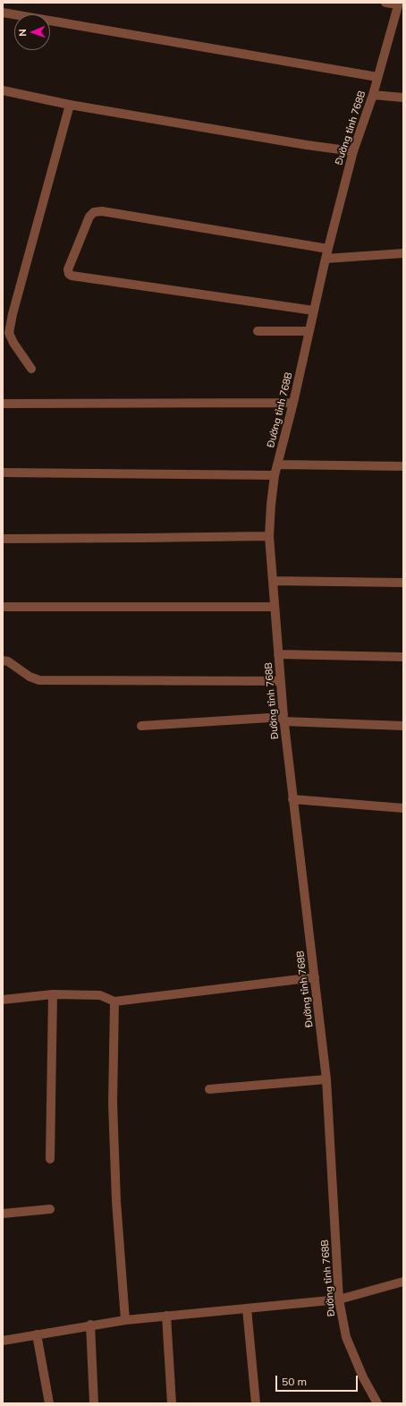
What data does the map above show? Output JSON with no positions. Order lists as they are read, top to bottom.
{
  "streets": {
    "street": ["Đường tỉnh 768B"]
  },
  "scale_bar": "50 m",
  "north": "left"
}
